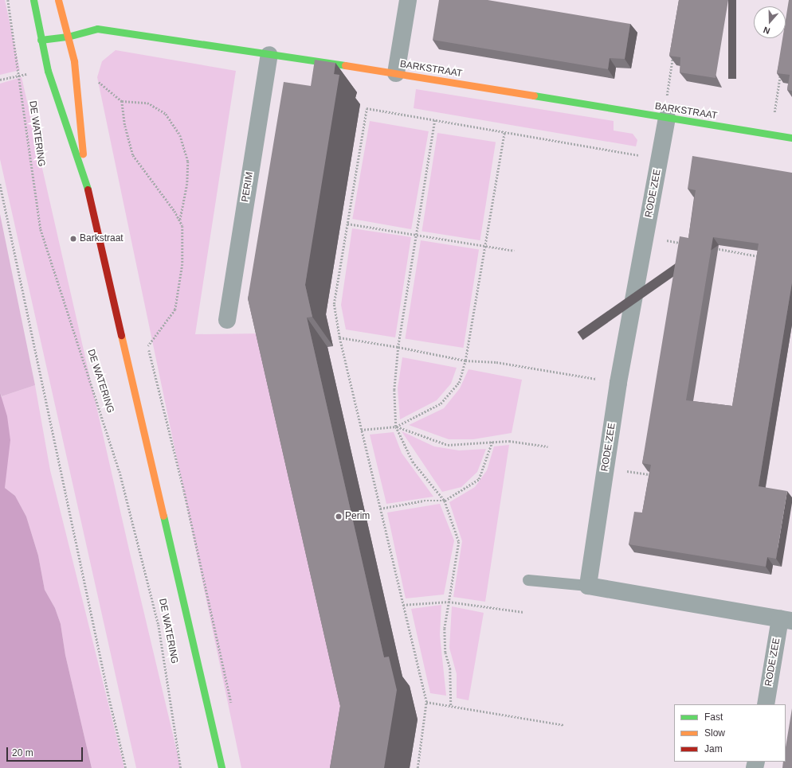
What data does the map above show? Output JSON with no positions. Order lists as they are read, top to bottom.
{
  "streets": {
    "main road": ["BARKSTRAAT", "DE WATERING"],
    "street": ["PERIM", "RODE ZEE"]
  },
  "crossings": [
    ["BARKSTRAAT", "DE WATERING"],
    ["BARKSTRAAT", "PERIM"],
    ["BARKSTRAAT", "RODE ZEE"]
  ],
  "places": ["Barkstraat", "Perim"],
  "legend": ["Fast", "Slow", "Jam"],
  "scale_bar": "20 m",
  "north": "bottom"
}
